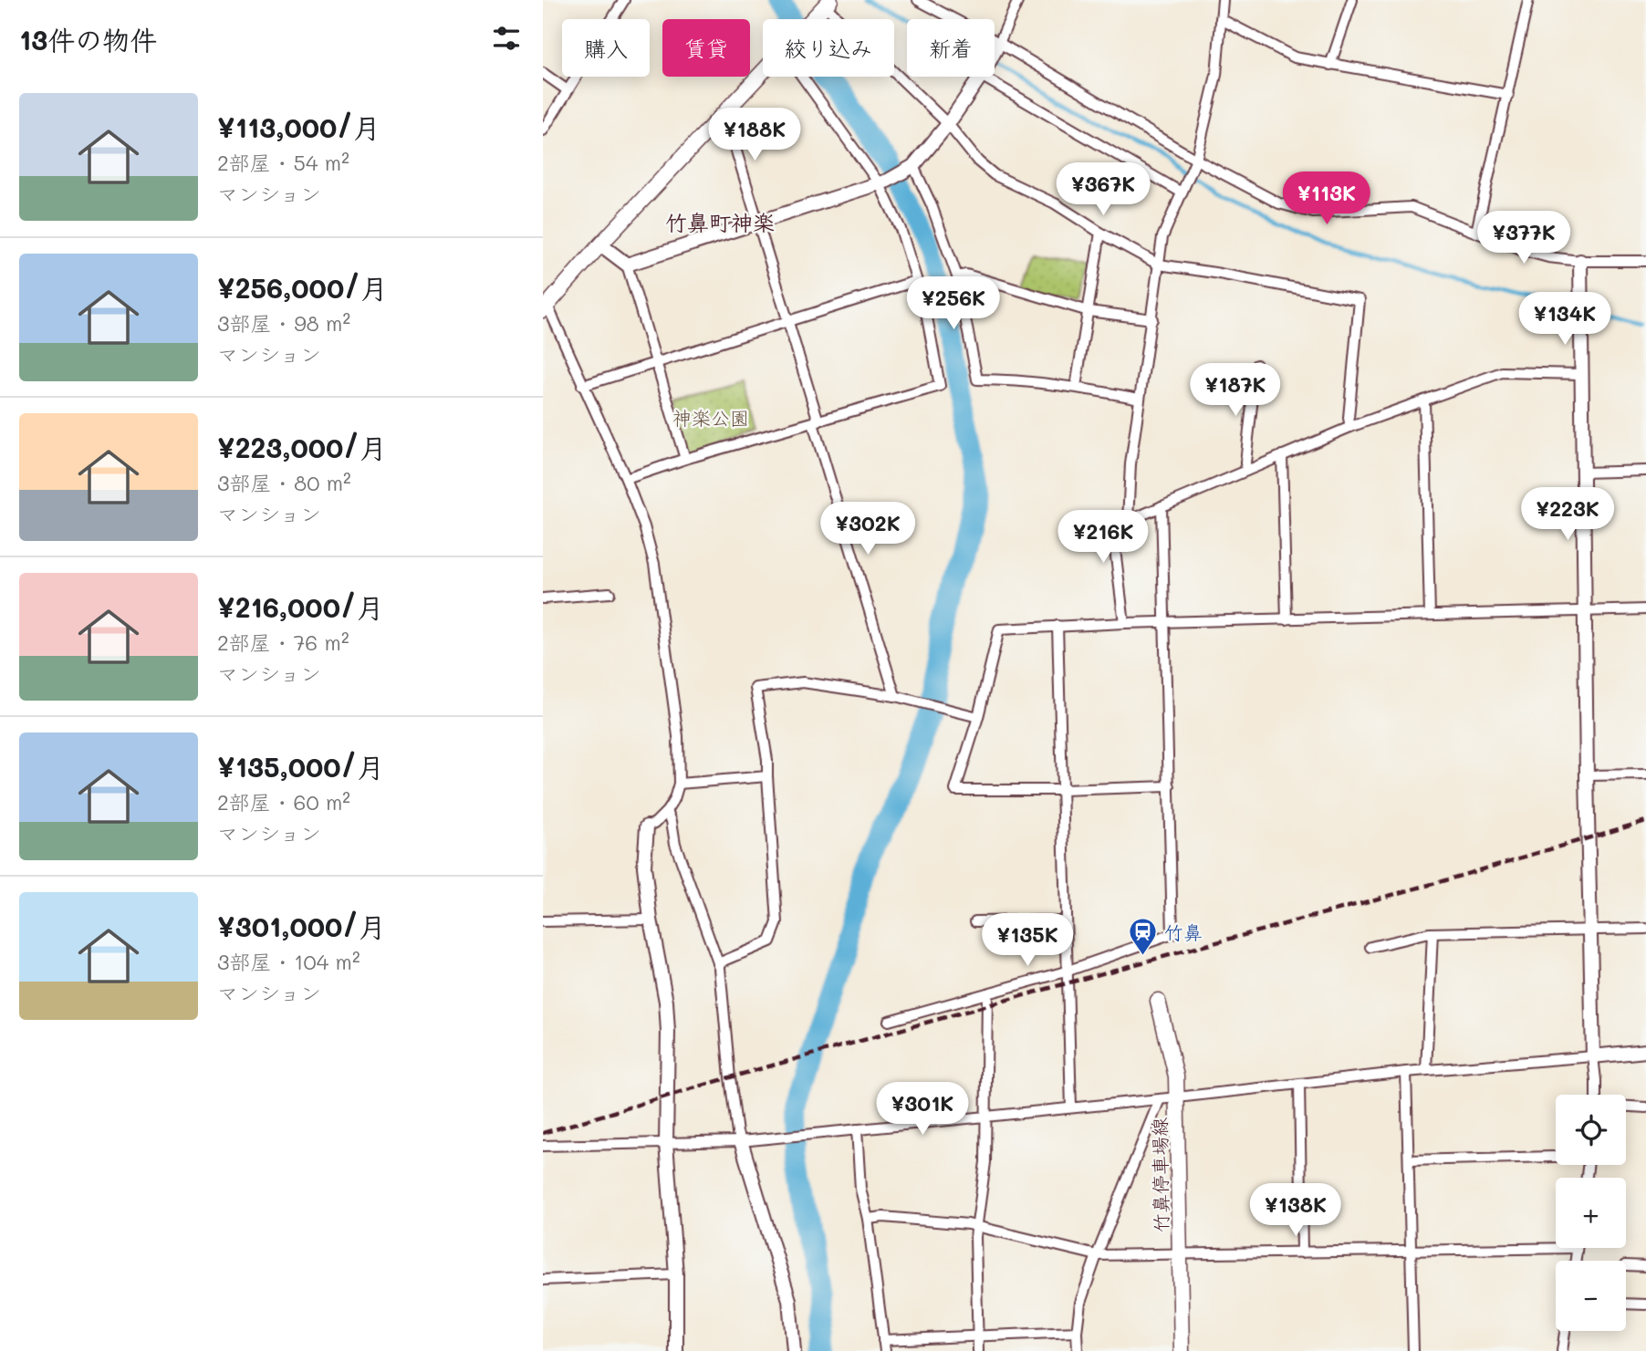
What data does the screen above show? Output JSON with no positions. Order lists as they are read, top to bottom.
{
  "streets": {
    "main road": ["竹鼻停車場線"]
  },
  "districts": ["竹鼻町神楽"],
  "parks": ["神楽公園"],
  "places": {
    "station": ["竹鼻"]
  },
  "page": {
    "heading": "13件の物件",
    "chip": [
      "購入",
      "賃貸",
      "絞り込み",
      "新着"
    ],
    "list": [
      {
        "name": "¥113,000/月",
        "note": "2部屋 · 54 m² · マンション"
      },
      {
        "name": "¥256,000/月",
        "note": "3部屋 · 98 m² · マンション"
      },
      {
        "name": "¥223,000/月",
        "note": "3部屋 · 80 m² · マンション"
      },
      {
        "name": "¥216,000/月",
        "note": "2部屋 · 76 m² · マンション"
      },
      {
        "name": "¥135,000/月",
        "note": "2部屋 · 60 m² · マンション"
      },
      {
        "name": "¥301,000/月",
        "note": "3部屋 · 104 m² · マンション"
      }
    ],
    "price": [
      "¥188K",
      "¥367K",
      "¥113K",
      "¥377K",
      "¥256K",
      "¥134K",
      "¥187K",
      "¥223K",
      "¥302K",
      "¥216K",
      "¥135K",
      "¥301K",
      "¥138K"
    ],
    "map_buttons": ["+", "−"]
  }
}
